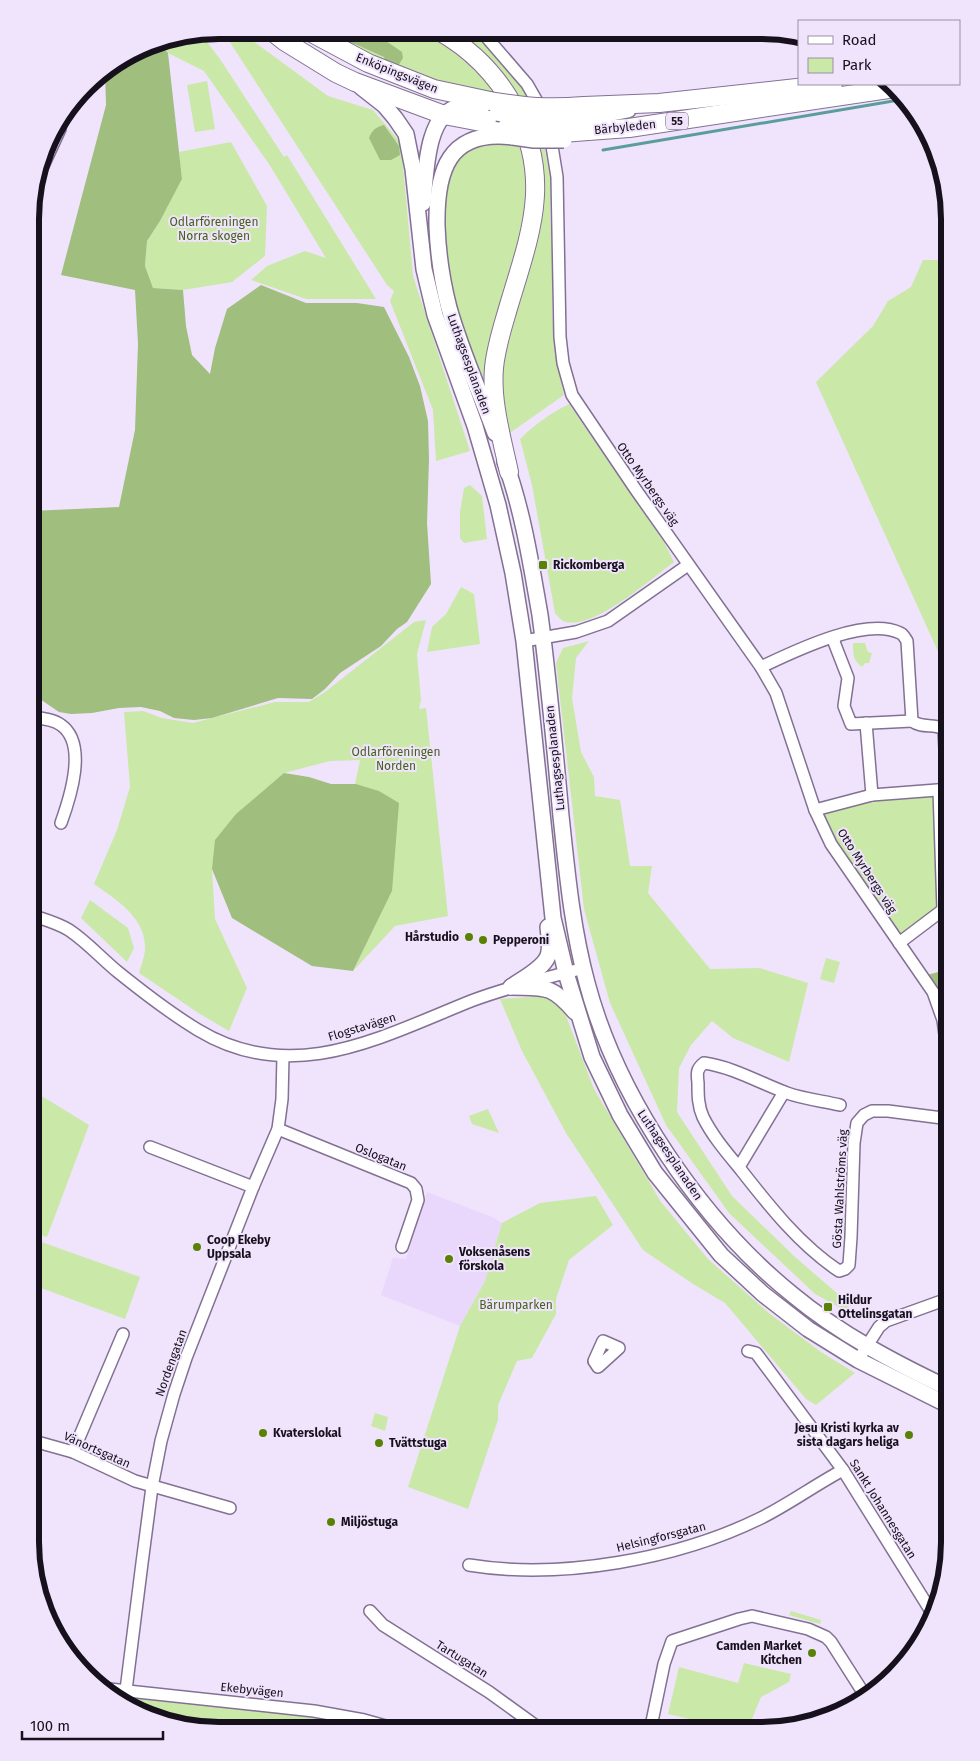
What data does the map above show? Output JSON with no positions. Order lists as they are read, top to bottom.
{
  "streets": {
    "main road": [
      "Enköpingsvägen",
      "55",
      "Bärbyleden",
      "Luthagsesplanaden"
    ],
    "street": [
      "Otto Myrbergs väg",
      "Flogstavägen",
      "Oslogatan",
      "Gösta Wahlströms väg",
      "Nordengatan",
      "Vänortsgatan",
      "Sankt Johannesgatan",
      "Helsingforsgatan",
      "Tartugatan",
      "Ekebyvägen"
    ]
  },
  "crossings": [
    ["Enköpingsvägen", "Bärbyleden"],
    ["Enköpingsvägen", "Luthagsesplanaden"],
    ["Bärbyleden", "Luthagsesplanaden"],
    ["Luthagsesplanaden", "Flogstavägen"],
    ["Flogstavägen", "Nordengatan"],
    ["Oslogatan", "Nordengatan"],
    ["Nordengatan", "Vänortsgatan"],
    ["Nordengatan", "Ekebyvägen"],
    ["Sankt Johannesgatan", "Helsingforsgatan"]
  ],
  "parks": ["Odlarföreningen Norra skogen", "Odlarföreningen Norden", "Bärumparken"],
  "places": {
    "transit": ["Rickomberga", "Hildur Ottelinsgatan"],
    "other": [
      "Hårstudio",
      "Pepperoni",
      "Coop Ekeby Uppsala",
      "Voksenåsens förskola",
      "Kvaterslokal",
      "Jesu Kristi kyrka av sista dagars heliga",
      "Tvättstuga",
      "Miljöstuga",
      "Camden Market Kitchen"
    ]
  },
  "legend": ["Road", "Park"],
  "scale_bar": "100 m"
}
